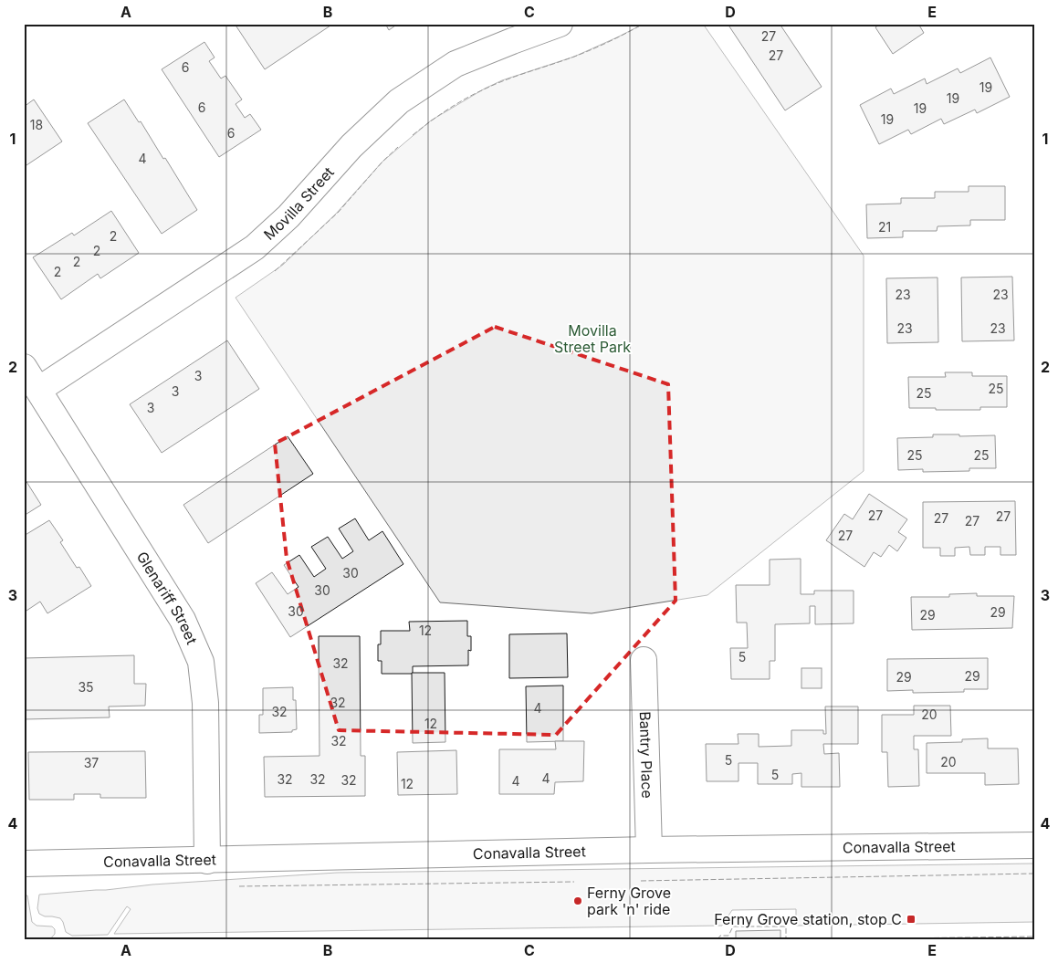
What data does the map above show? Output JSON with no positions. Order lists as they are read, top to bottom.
{
  "streets": {
    "street": [
      "Movilla Street",
      "Glenariff Street",
      "Bantry Place",
      "Conavalla Street"
    ]
  },
  "crossings": [
    ["Movilla Street", "Glenariff Street"],
    ["Glenariff Street", "Conavalla Street"],
    ["Bantry Place", "Conavalla Street"]
  ],
  "parks": ["Movilla Street Park"],
  "places": {
    "other": ["Ferny Grove park 'n' ride"],
    "transit": ["Ferny Grove station, stop C"]
  },
  "house_numbers": [
    "27",
    "27",
    "6",
    "19",
    "19",
    "6",
    "19",
    "19",
    "18",
    "6",
    "4",
    "21",
    "2",
    "2",
    "2",
    "2",
    "23",
    "23",
    "23",
    "23",
    "3",
    "25",
    "3",
    "25",
    "3",
    "25",
    "25",
    "27",
    "27",
    "27",
    "27",
    "27",
    "30",
    "30",
    "30",
    "29",
    "29",
    "12",
    "5",
    "32",
    "29",
    "29",
    "35",
    "32",
    "4",
    "32",
    "20",
    "12",
    "32",
    "5",
    "20",
    "37",
    "5",
    "4",
    "32",
    "32",
    "32",
    "4",
    "12"
  ],
  "grid": {
    "columns": [
      "A",
      "B",
      "C",
      "D",
      "E"
    ],
    "rows": [
      "1",
      "2",
      "3",
      "4"
    ]
  }
}
